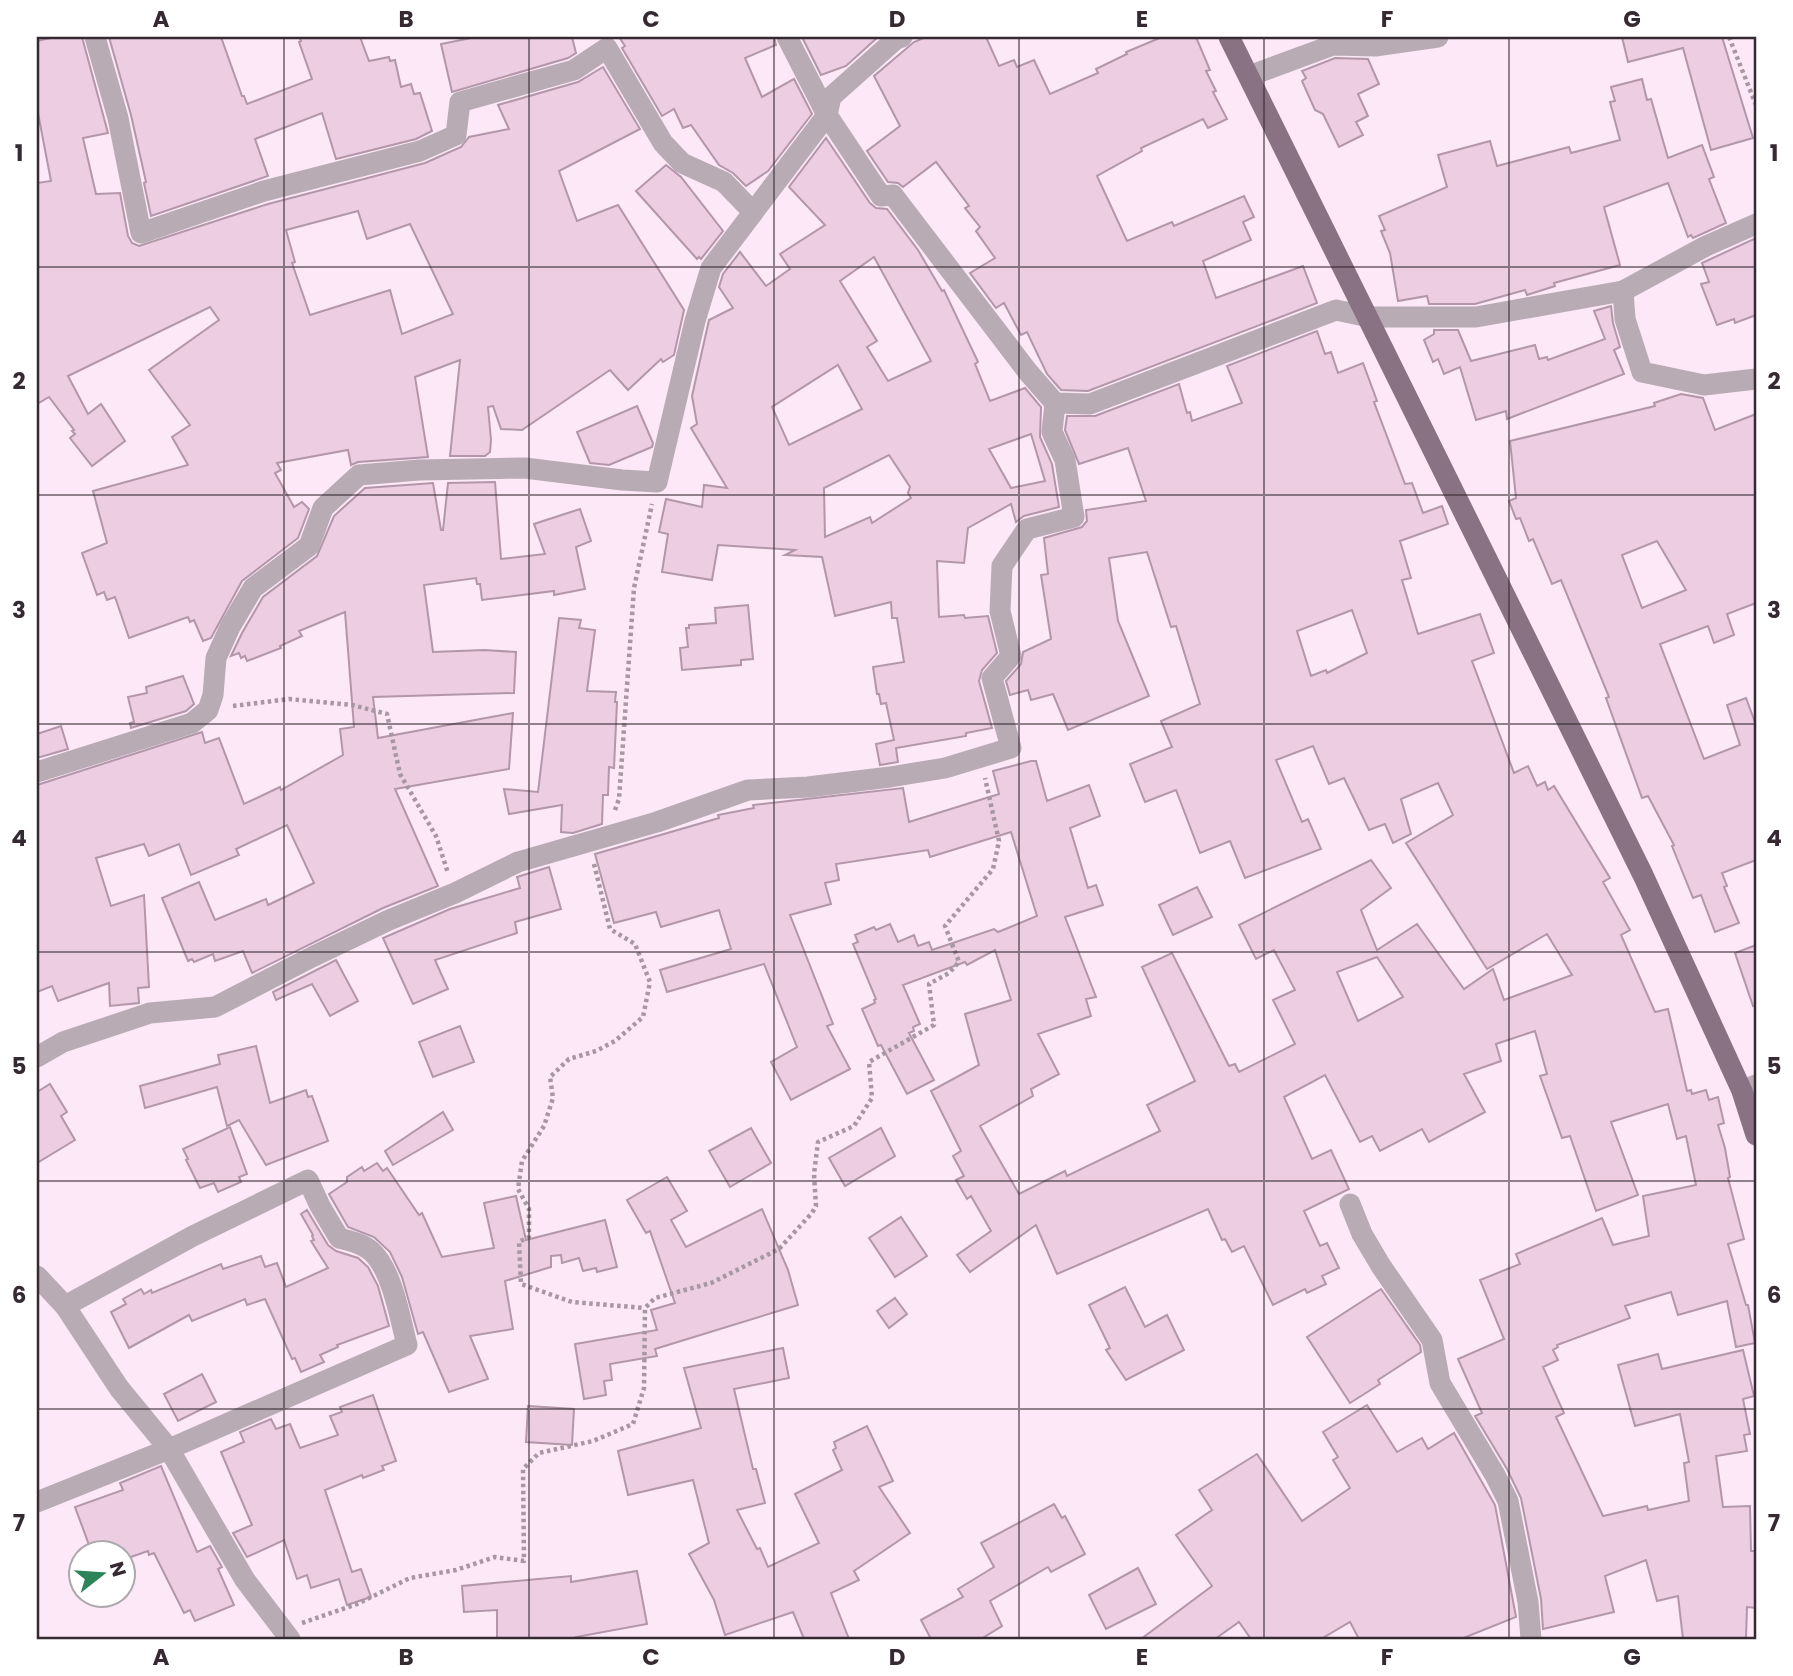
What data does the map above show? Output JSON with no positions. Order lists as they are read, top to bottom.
{
  "north": "right",
  "grid": {
    "columns": [
      "A",
      "B",
      "C",
      "D",
      "E",
      "F",
      "G"
    ],
    "rows": [
      "1",
      "2",
      "3",
      "4",
      "5",
      "6",
      "7"
    ]
  }
}
